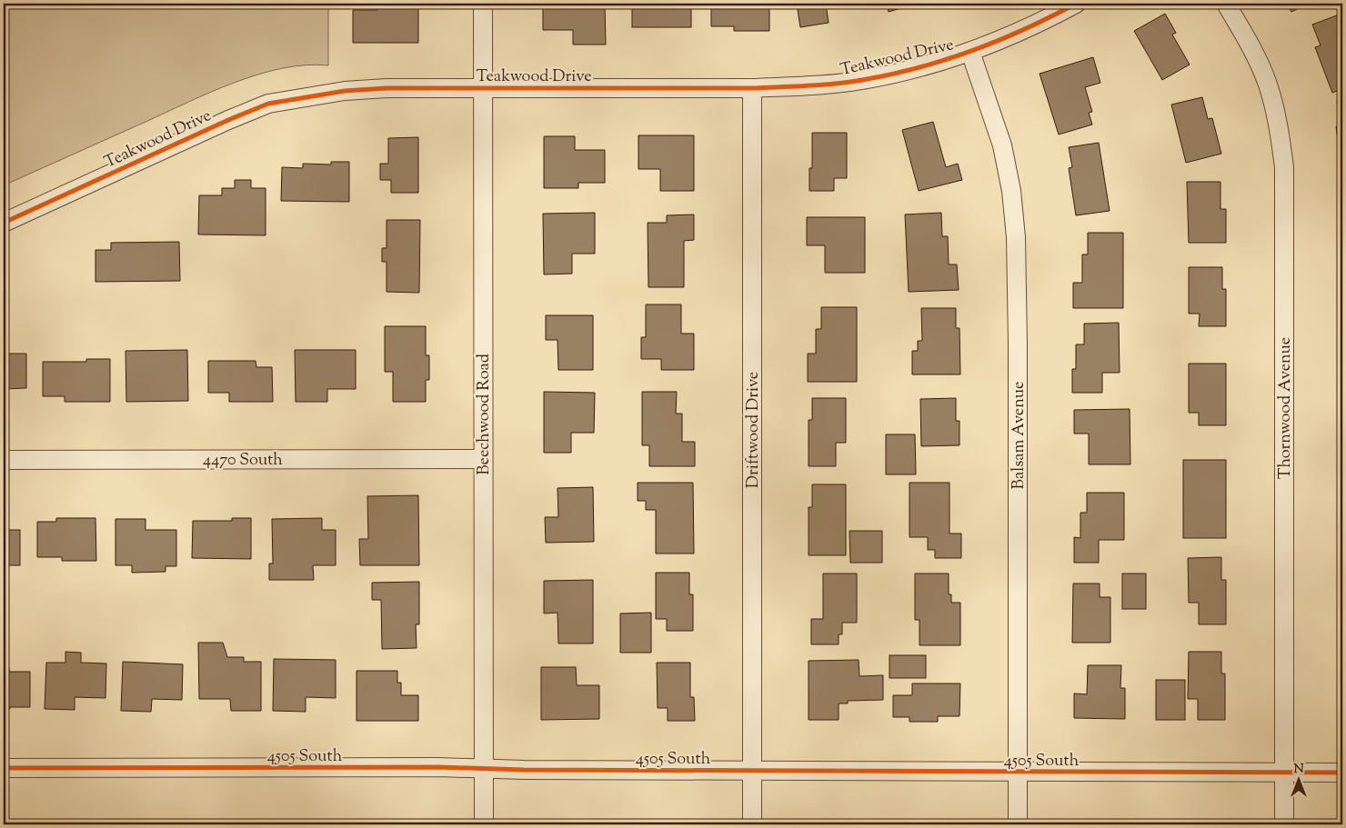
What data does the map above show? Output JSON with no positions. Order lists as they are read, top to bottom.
{
  "streets": {
    "street": [
      "Teakwood Drive",
      "Thornwood Avenue",
      "Beechwood Road",
      "Driftwood Drive",
      "Balsam Avenue",
      "4470 South",
      "4505 South"
    ]
  },
  "crossings": [
    ["Teakwood Drive", "Beechwood Road"],
    ["Teakwood Drive", "Driftwood Drive"],
    ["Teakwood Drive", "Balsam Avenue"],
    ["Thornwood Avenue", "4505 South"],
    ["Beechwood Road", "4470 South"],
    ["Beechwood Road", "4505 South"],
    ["Driftwood Drive", "4505 South"],
    ["Balsam Avenue", "4505 South"]
  ],
  "north": "top"
}
